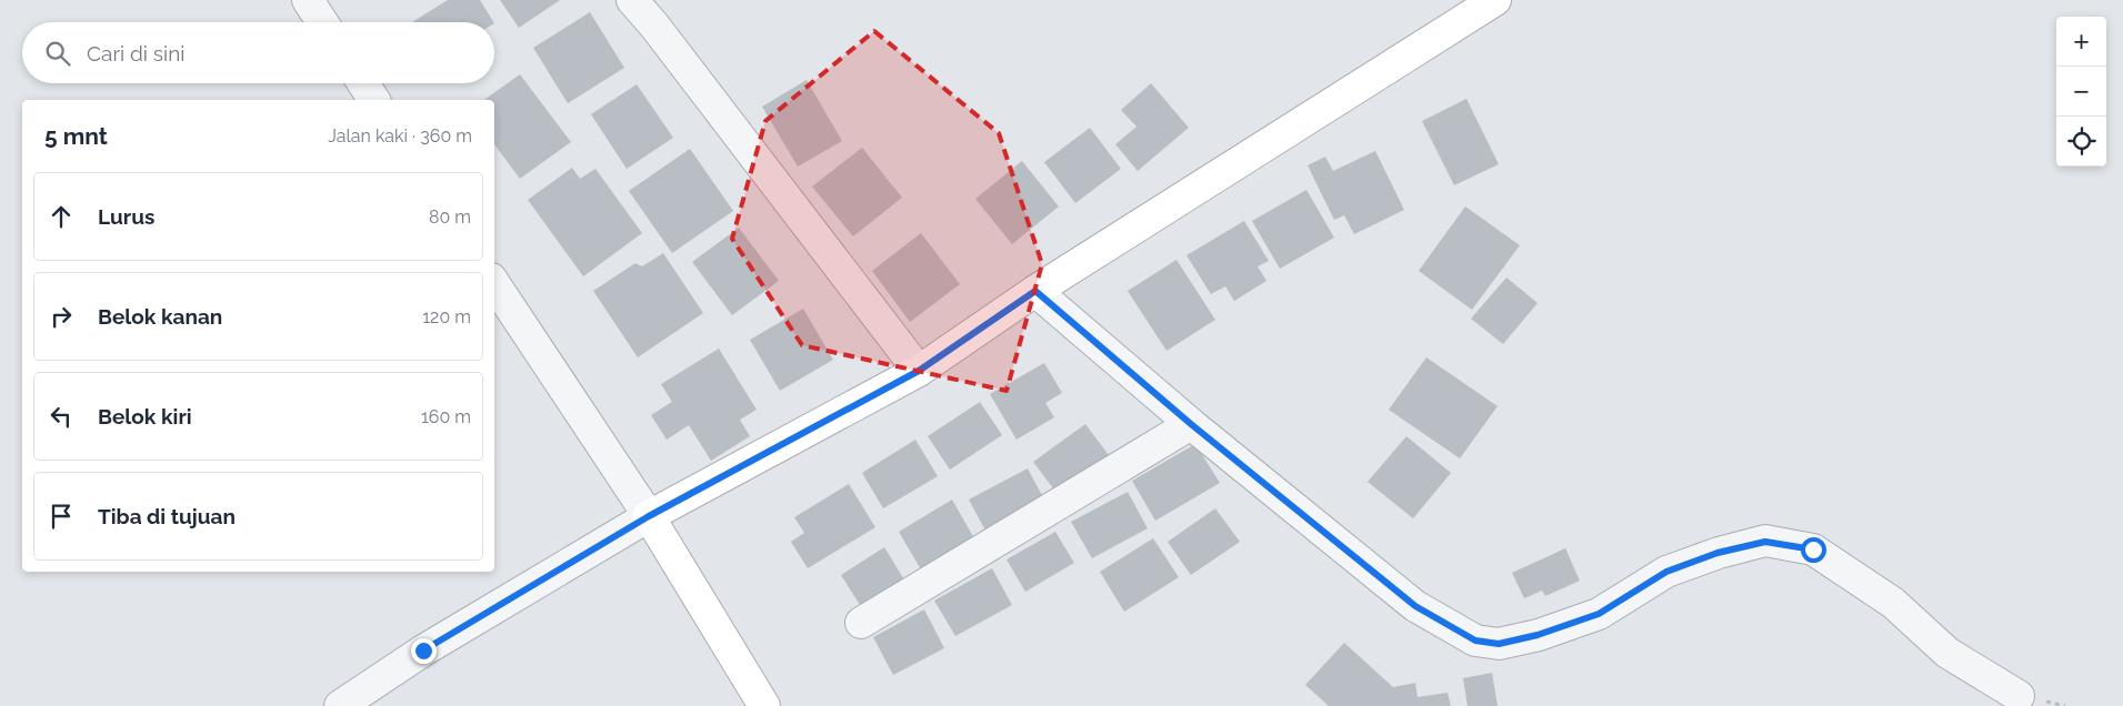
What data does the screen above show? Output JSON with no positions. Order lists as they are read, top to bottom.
{
  "page": {
    "map_buttons": ["+", "−"],
    "search": "Cari di sini",
    "heading": ["5 mnt", "Jalan kaki · 360 m"],
    "list": [
      ["Lurus", "80 m"],
      ["Belok kanan", "120 m"],
      ["Belok kiri", "160 m"],
      "Tiba di tujuan"
    ]
  }
}
